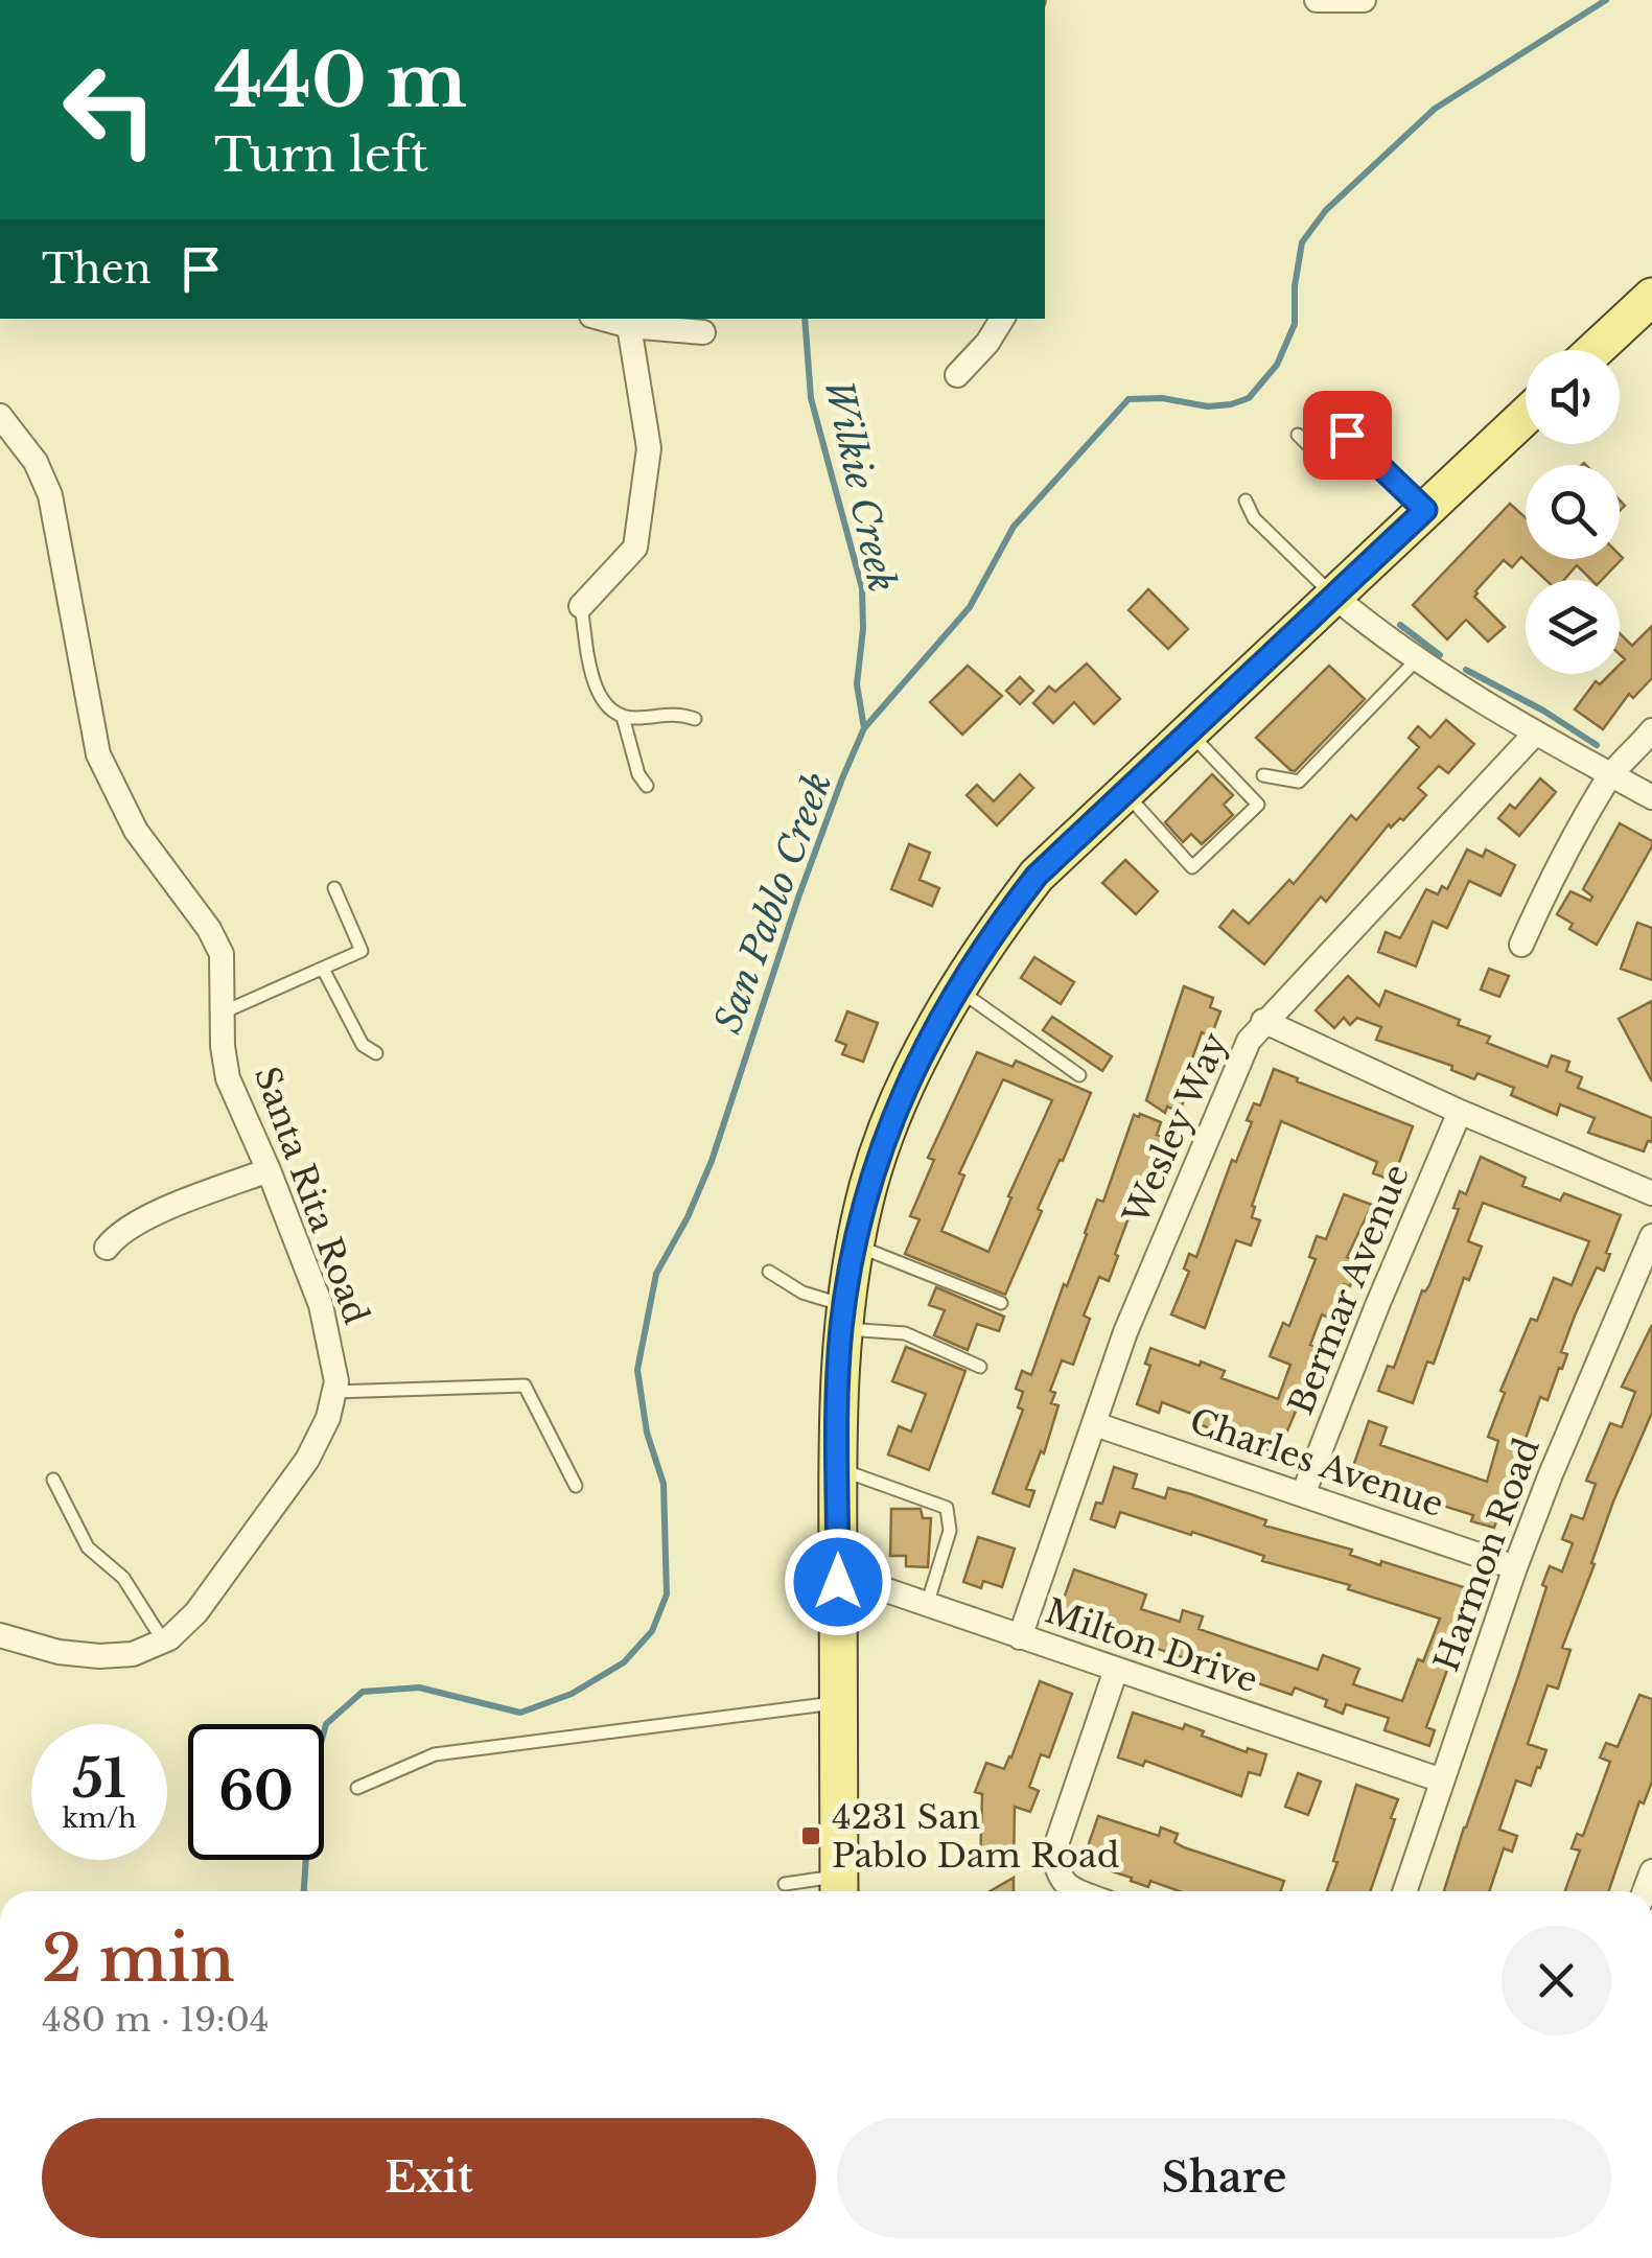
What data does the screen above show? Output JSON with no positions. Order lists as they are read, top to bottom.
{
  "streets": {
    "street": [
      "Wesley Way",
      "Santa Rita Road",
      "Bermar Avenue",
      "Charles Avenue",
      "Harmon Road",
      "Milton Drive"
    ]
  },
  "crossings": [
    ["Wesley Way", "Charles Avenue"],
    ["Wesley Way", "Milton Drive"],
    ["Bermar Avenue", "Charles Avenue"],
    ["Charles Avenue", "Harmon Road"],
    ["Harmon Road", "Milton Drive"]
  ],
  "water": ["Wilkie Creek", "San Pablo Creek"],
  "places": {
    "transit": ["4231 San Pablo Dam Road"]
  },
  "page": {
    "turn": ["440 m", "Turn left"],
    "then": "Then",
    "speed": "51 km/h",
    "limit": "60",
    "heading": ["2 min", "480 m · 19:04"],
    "buttons": ["Exit", "Share"]
  }
}
